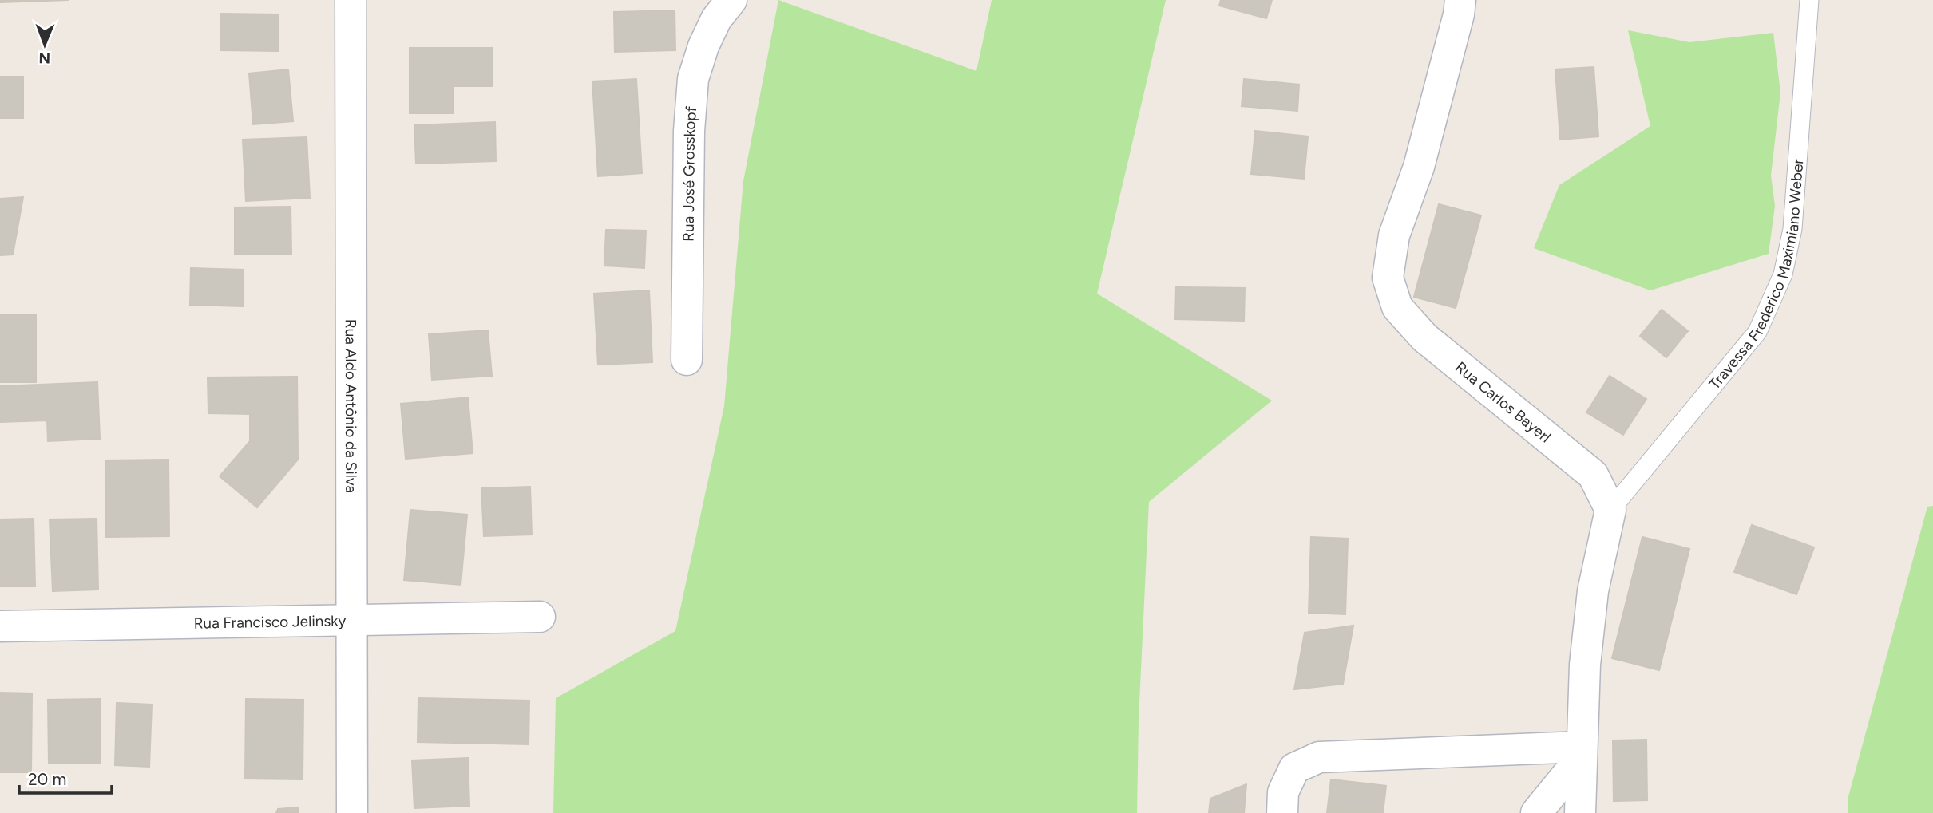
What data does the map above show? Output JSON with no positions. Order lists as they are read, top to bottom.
{
  "streets": {
    "street": [
      "Rua José Grosskopf",
      "Rua Carlos Bayerl",
      "Rua Aldo Antônio da Silva",
      "Rua Francisco Jelinsky"
    ],
    "lane": ["Travessa Frederico Maximiano Weber"]
  },
  "crossings": [
    ["Travessa Frederico Maximiano Weber", "Rua Carlos Bayerl"],
    ["Rua Aldo Antônio da Silva", "Rua Francisco Jelinsky"]
  ],
  "scale_bar": "20 m",
  "north": "bottom"
}
